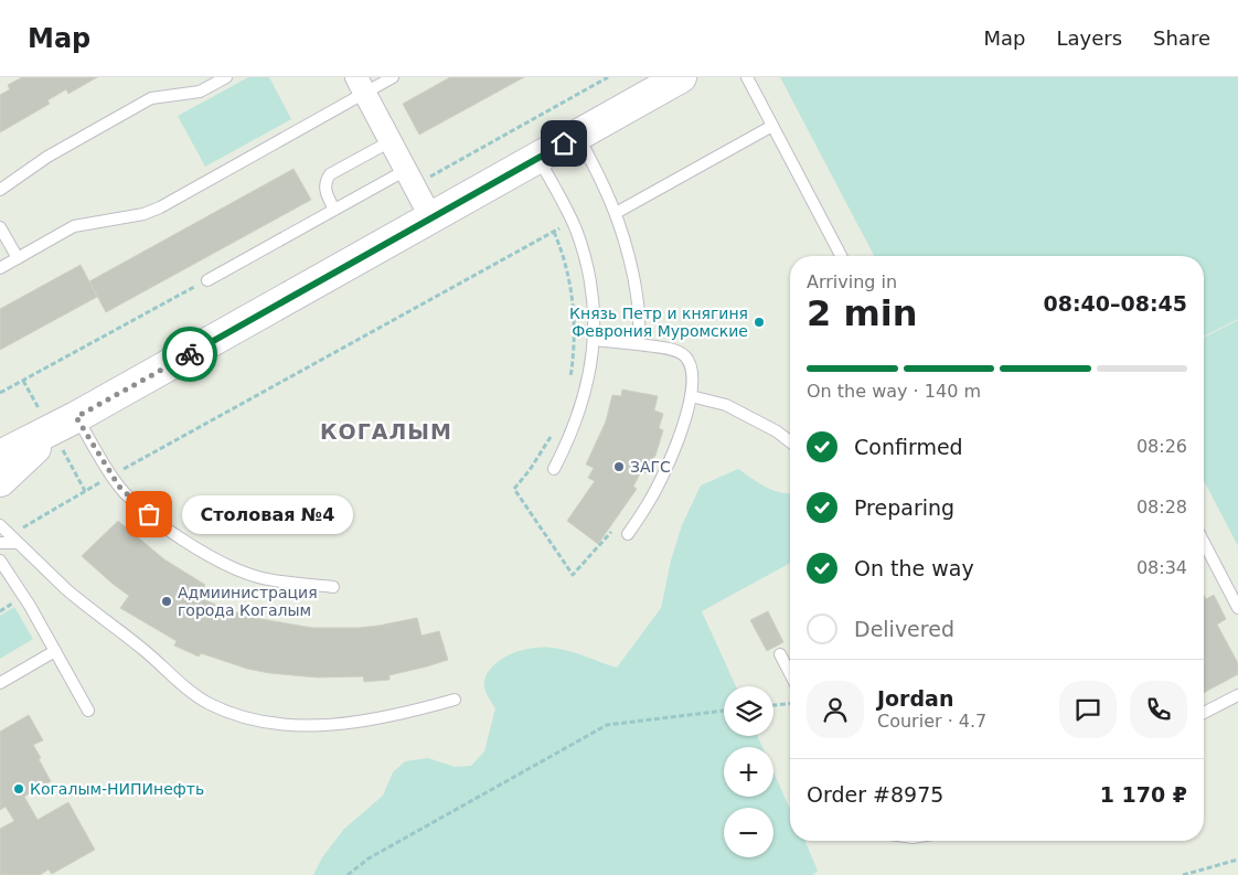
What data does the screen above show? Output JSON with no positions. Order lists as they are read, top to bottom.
{
  "districts": ["КОГАЛЫМ"],
  "places": [
    "Князь Петр и княгиня Феврония Муромские",
    "ЗАГС",
    "Столовая №4",
    "Адмиинистрация города Когалым",
    "Когалым-НИПИнефть"
  ],
  "page": {
    "header": "Map",
    "nav": ["Map", "Layers", "Share"],
    "heading": ["2 min", "Arriving in", "08:40–08:45"],
    "panel": [
      "Jordan",
      "Courier · 4.7",
      "Order #8975",
      "1 170 ₽"
    ],
    "bar": "On the way · 140 m",
    "list": [
      ["Confirmed", "08:26"],
      ["Preparing", "08:28"],
      ["On the way", "08:34"],
      "Delivered"
    ],
    "bubble": "Столовая №4",
    "map_buttons": ["+", "−"]
  }
}
